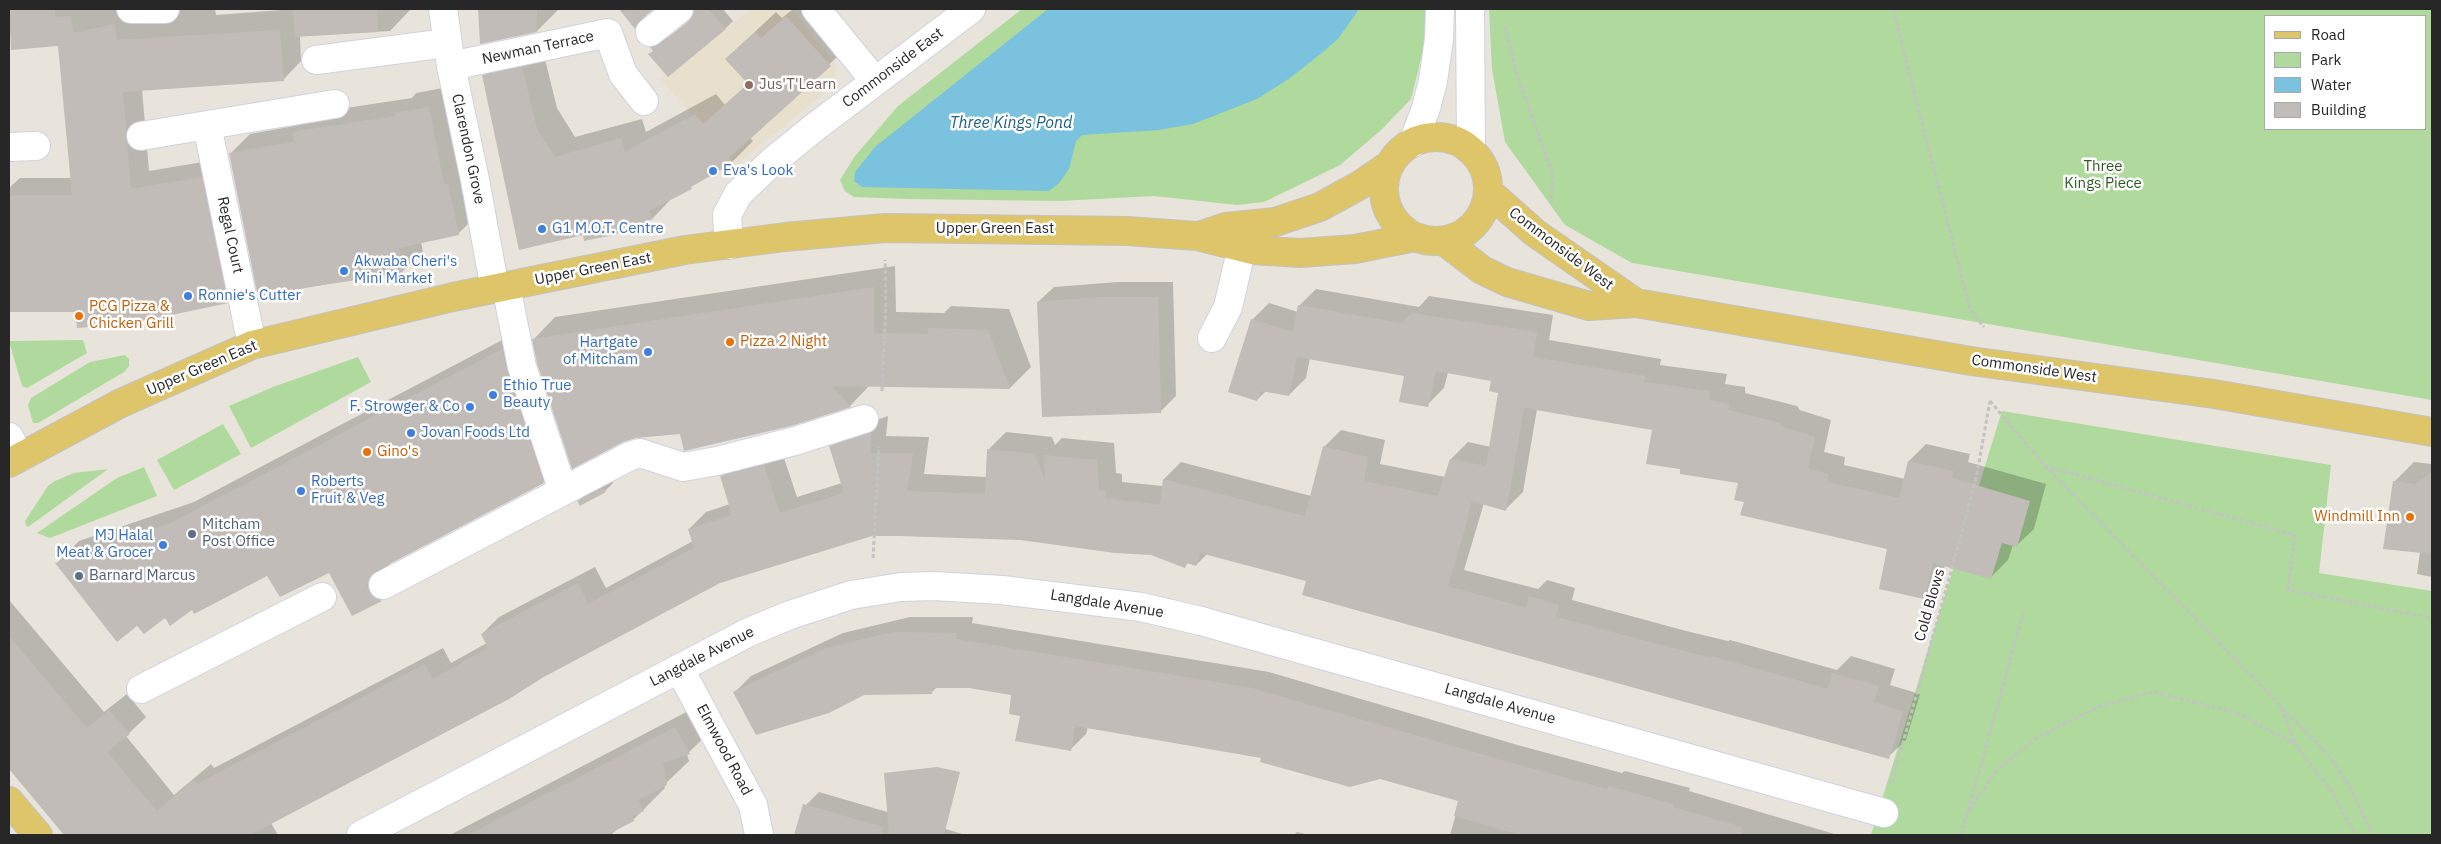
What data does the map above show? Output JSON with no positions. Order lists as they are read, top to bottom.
{
  "streets": {
    "main road": ["Upper Green East", "Commonside West"],
    "street": [
      "Newman Terrace",
      "Commonside East",
      "Clarendon Grove",
      "Regal Court",
      "Langdale Avenue",
      "Elmwood Road"
    ],
    "path": ["Cold Blows"]
  },
  "crossings": [
    ["Newman Terrace", "Clarendon Grove"],
    ["Commonside East", "Upper Green East"],
    ["Clarendon Grove", "Upper Green East"],
    ["Upper Green East", "Regal Court"],
    ["Upper Green East", "Commonside West"],
    ["Langdale Avenue", "Cold Blows"],
    ["Langdale Avenue", "Elmwood Road"]
  ],
  "water": ["Three Kings Pond"],
  "parks": ["Three Kings Piece"],
  "places": [
    "Jus'T'Learn",
    "Eva's Look",
    "G1 M.O.T. Centre",
    "Akwaba Cheri's Mini Market",
    "Ronnie's Cutter",
    "PCG Pizza & Chicken Grill",
    "Pizza 2 Night",
    "Hartgate of Mitcham",
    "Ethio True Beauty",
    "F. Strowger & Co",
    "Jovan Foods Ltd",
    "Gino's",
    "Roberts Fruit & Veg",
    "Windmill Inn",
    "Mitcham Post Office",
    "MJ Halal Meat & Grocer",
    "Barnard Marcus"
  ],
  "legend": [
    "Road",
    "Park",
    "Water",
    "Building"
  ]
}
